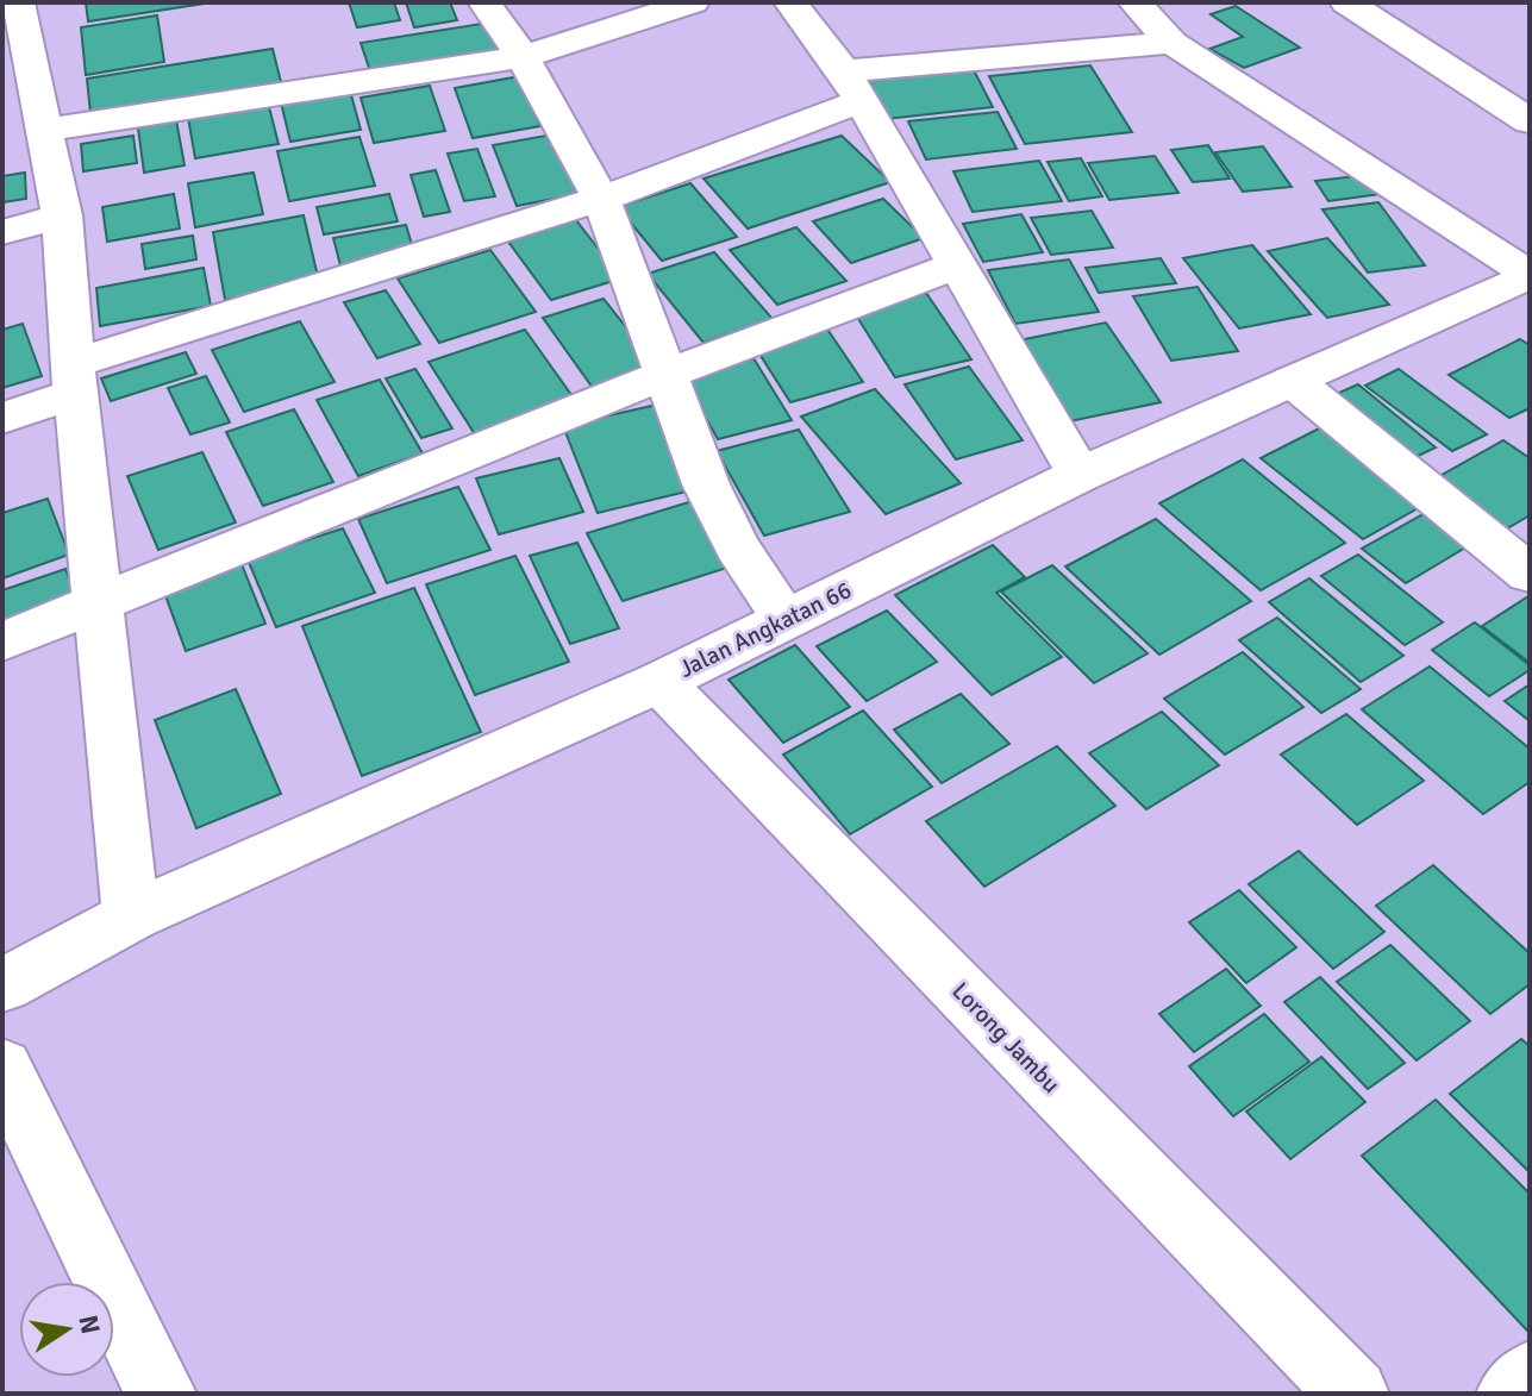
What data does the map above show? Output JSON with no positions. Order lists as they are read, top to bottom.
{
  "streets": {
    "street": ["Jalan Angkatan 66", "Lorong Jambu"]
  },
  "crossings": [
    ["Jalan Angkatan 66", "Lorong Jambu"]
  ],
  "north": "right"
}
